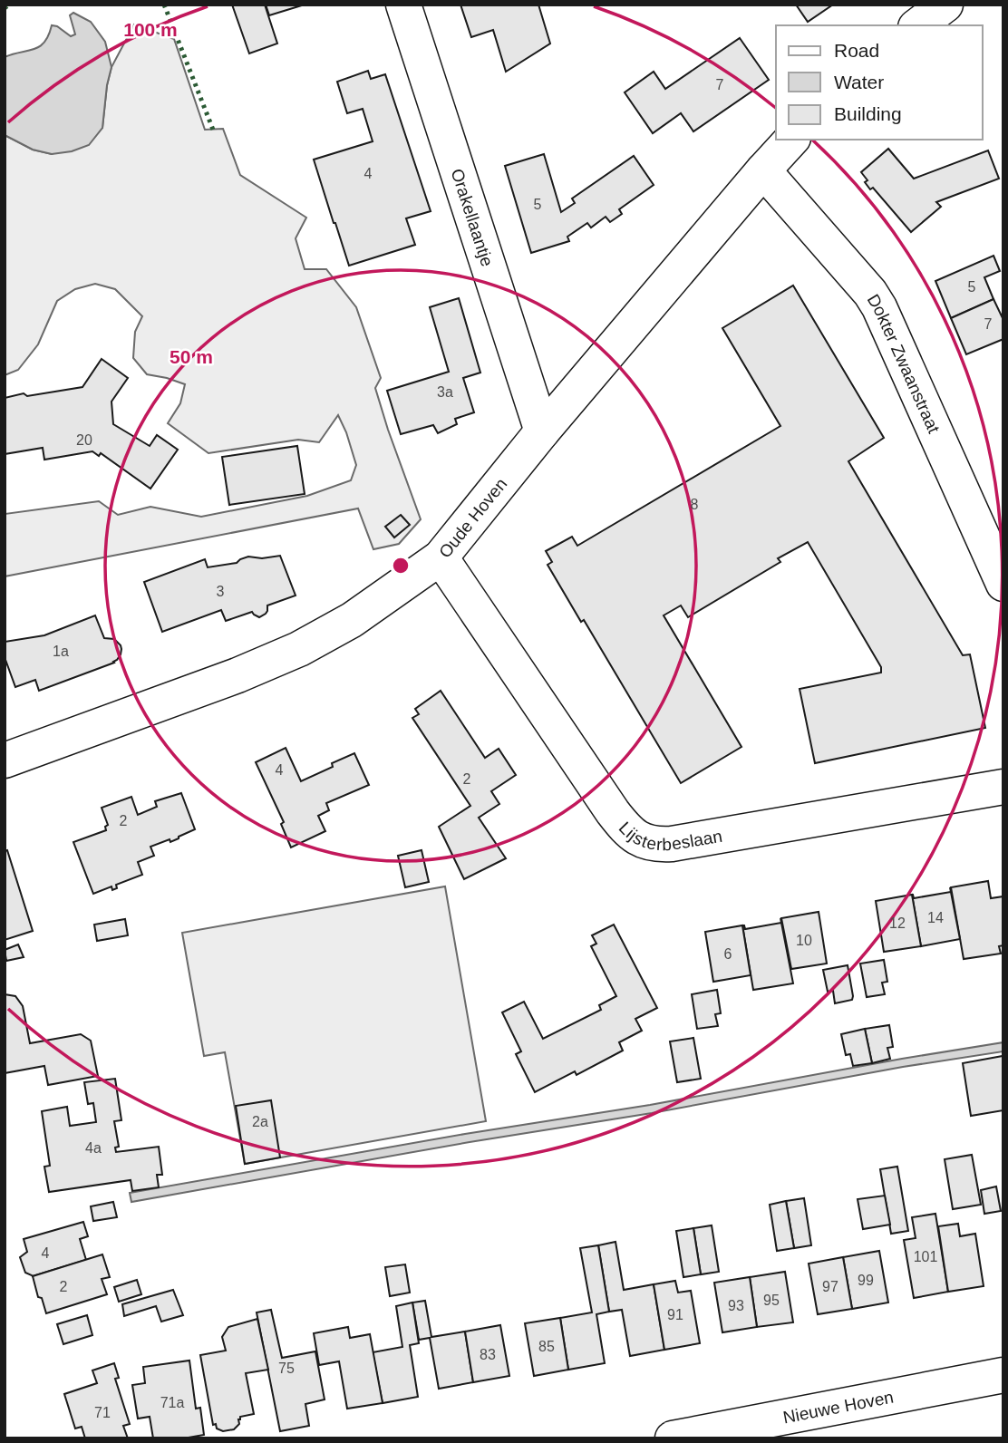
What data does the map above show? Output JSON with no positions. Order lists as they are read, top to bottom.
{
  "streets": {
    "street": [
      "Orakellaantje",
      "Dokter Zwaanstraat",
      "Oude Hoven",
      "Lijsterbeslaan",
      "Nieuwe Hoven"
    ]
  },
  "crossings": [
    ["Orakellaantje", "Oude Hoven"],
    ["Dokter Zwaanstraat", "Oude Hoven"],
    ["Oude Hoven", "Lijsterbeslaan"]
  ],
  "house_numbers": [
    "7",
    "4",
    "5",
    "5",
    "7",
    "3a",
    "20",
    "8",
    "3",
    "1a",
    "4",
    "2",
    "2",
    "14",
    "12",
    "10",
    "6",
    "2a",
    "4a",
    "4",
    "101",
    "99",
    "2",
    "97",
    "95",
    "93",
    "91",
    "85",
    "83",
    "75",
    "71a",
    "71"
  ],
  "legend": ["Road", "Water", "Building"],
  "rings": ["100 m", "50 m"]
}
